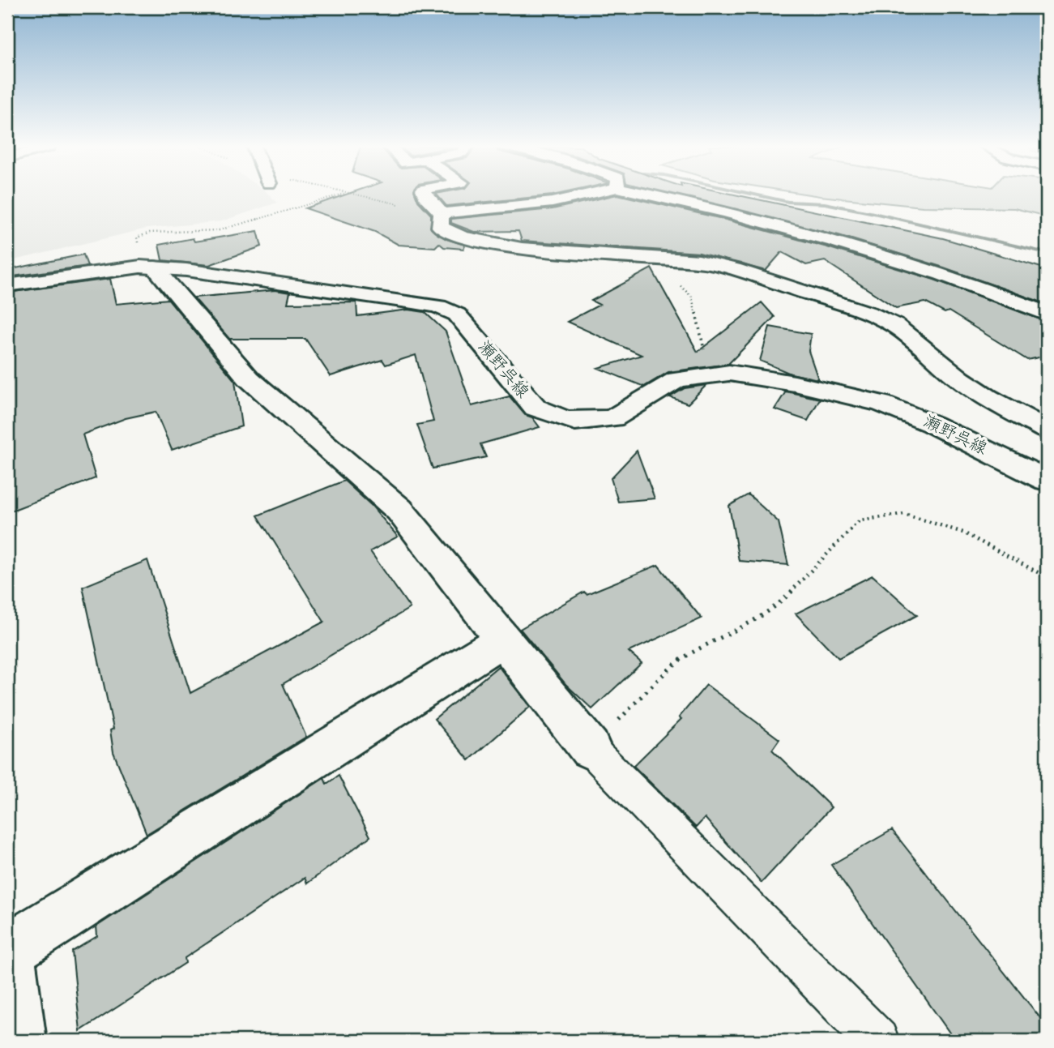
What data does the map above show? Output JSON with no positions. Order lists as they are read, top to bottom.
{
  "streets": {
    "street": ["瀬野呉線"]
  }
}
